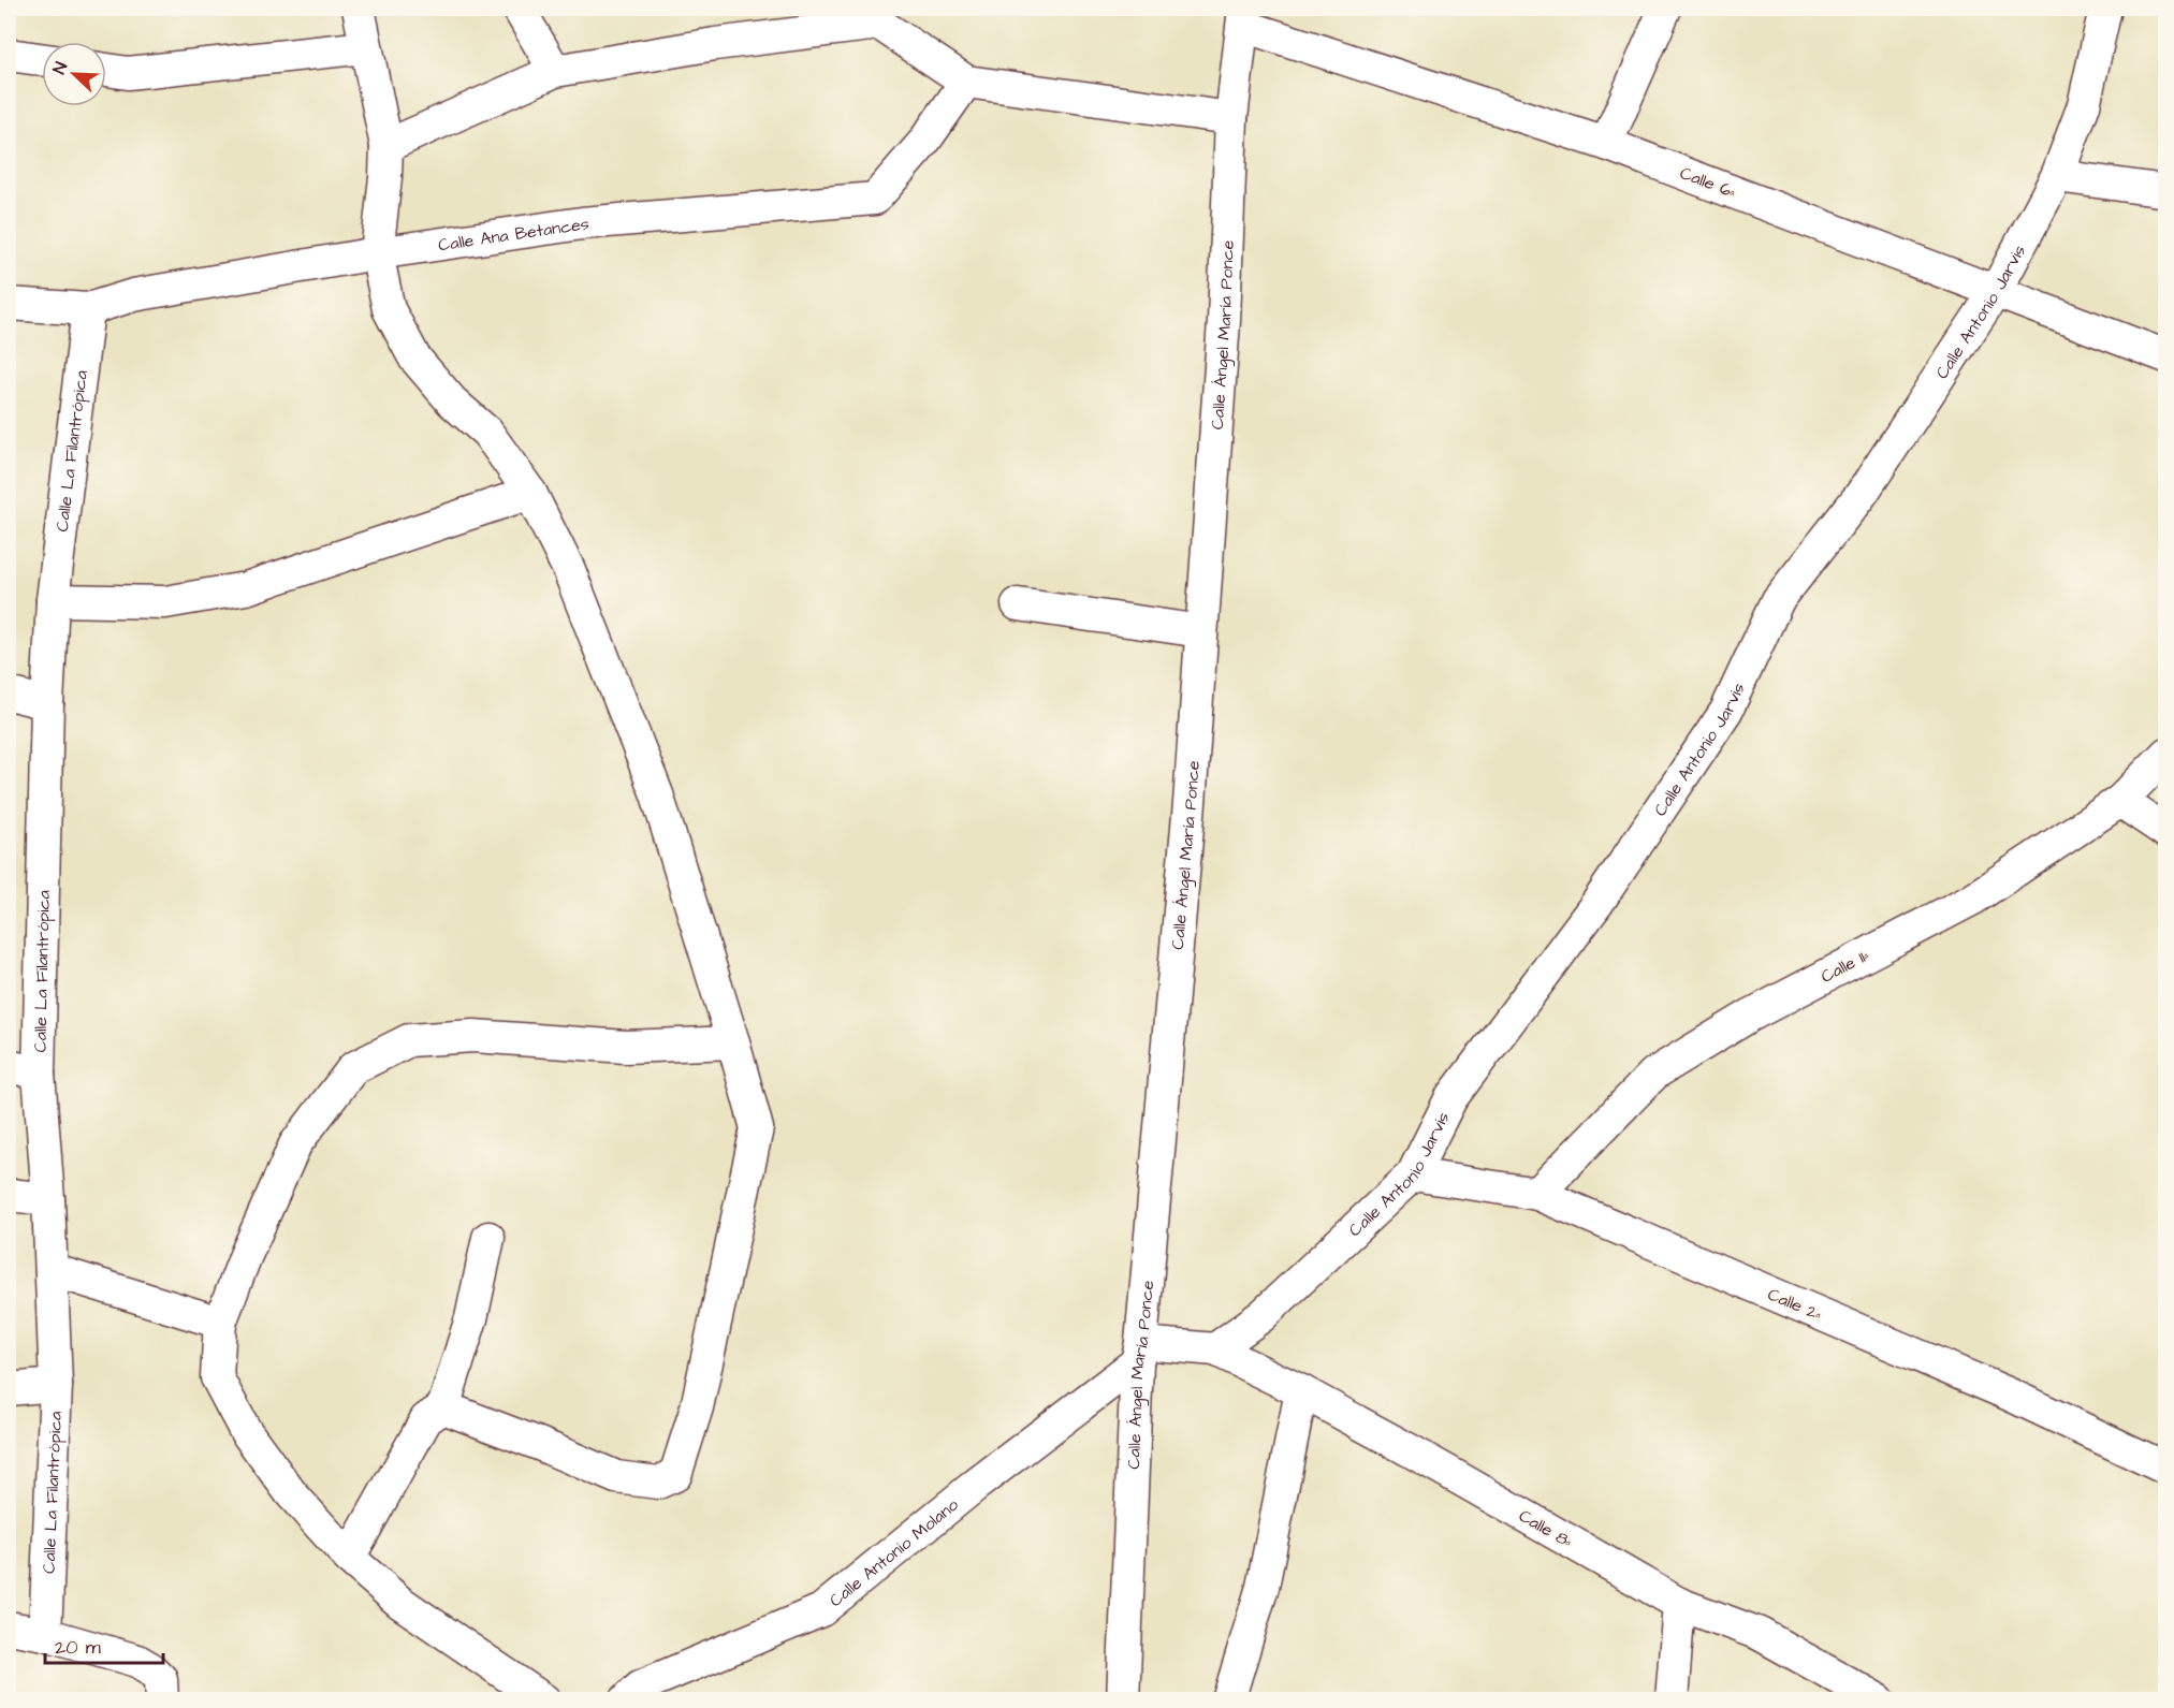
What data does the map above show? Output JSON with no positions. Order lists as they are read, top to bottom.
{
  "streets": {
    "street": [
      "Calle 6ª",
      "Calle Ana Betances",
      "Calle Antonio Jarvis",
      "Calle Ángel María Ponce",
      "Calle La Filantrópica",
      "Calle 11ª",
      "Calle 2ª",
      "Calle 8ª",
      "Calle Antonio Molano"
    ]
  },
  "crossings": [
    ["Calle 6ª", "Calle Antonio Jarvis"],
    ["Calle 6ª", "Calle Ángel María Ponce"],
    ["Calle Ana Betances", "Calle La Filantrópica"],
    ["Calle Antonio Jarvis", "Calle 2ª"],
    ["Calle Antonio Jarvis", "Calle 8ª"],
    ["Calle Ángel María Ponce", "Calle Antonio Molano"],
    ["Calle 11ª", "Calle 2ª"]
  ],
  "scale_bar": "20 m",
  "north": "top left"
}
